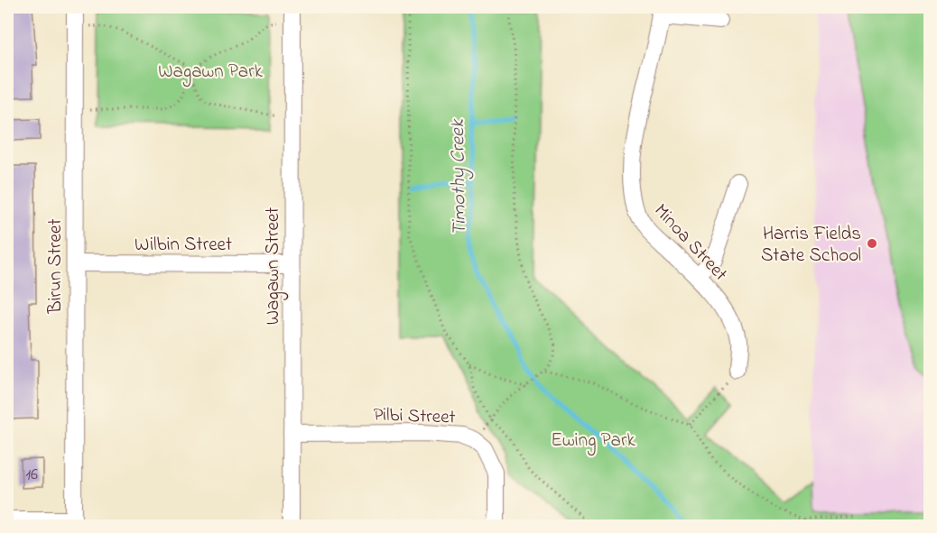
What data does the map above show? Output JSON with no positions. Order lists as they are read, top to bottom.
{
  "streets": {
    "street": [
      "Minoa Street",
      "Wilbin Street",
      "Birun Street",
      "Wagawn Street",
      "Pilbi Street"
    ]
  },
  "crossings": [
    ["Wilbin Street", "Birun Street"],
    ["Wilbin Street", "Wagawn Street"],
    ["Wagawn Street", "Pilbi Street"]
  ],
  "water": ["Timothy Creek"],
  "parks": ["Wagawn Park", "Ewing Park"],
  "places": ["Harris Fields State School"],
  "house_numbers": ["16"]
}
